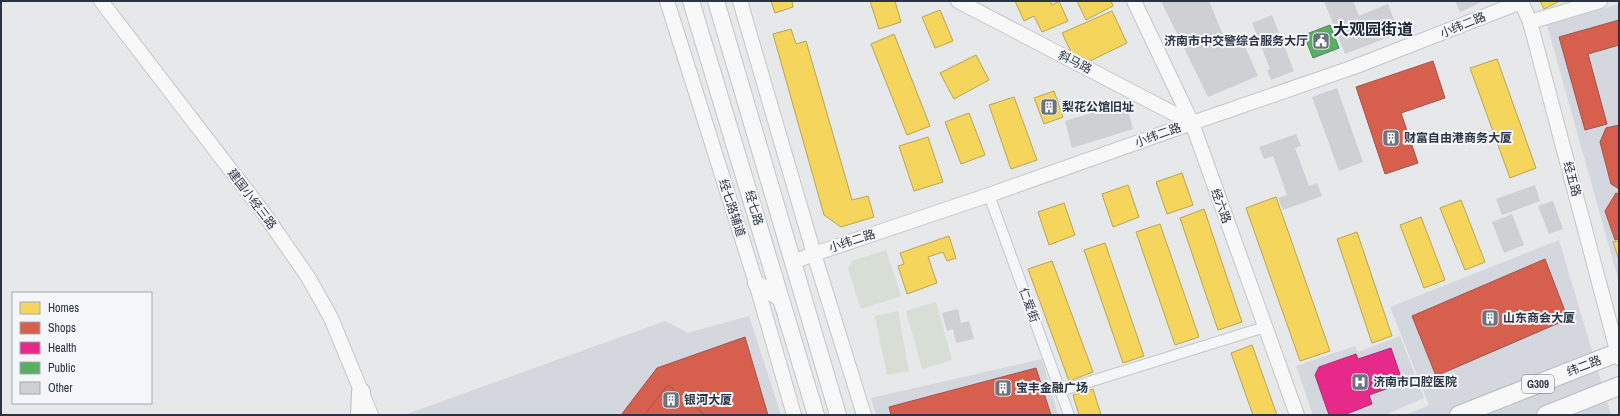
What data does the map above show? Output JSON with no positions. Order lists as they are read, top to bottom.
{
  "streets": {
    "highway": ["纬二路", "G309"],
    "main road": ["经七路"],
    "street": [
      "小纬二路",
      "斜马路",
      "经五路",
      "建国小经三路",
      "经六路",
      "经七路辅道",
      "仁爱街"
    ]
  },
  "crossings": [
    ["小纬二路", "斜马路"],
    ["小纬二路", "经五路"],
    ["小纬二路", "经六路"],
    ["小纬二路", "经七路"],
    ["小纬二路", "仁爱街"],
    ["斜马路", "经六路"],
    ["经五路", "纬二路"]
  ],
  "districts": ["大观园街道"],
  "places": {
    "public building": ["济南市中交警综合服务大厅"],
    "building": [
      "梨花公馆旧址",
      "财富自由港商务大厦",
      "山东商会大厦",
      "宝丰金融广场",
      "银河大厦"
    ],
    "hospital": ["济南市口腔医院"]
  },
  "legend": [
    "Homes",
    "Shops",
    "Health",
    "Public",
    "Other"
  ]
}
